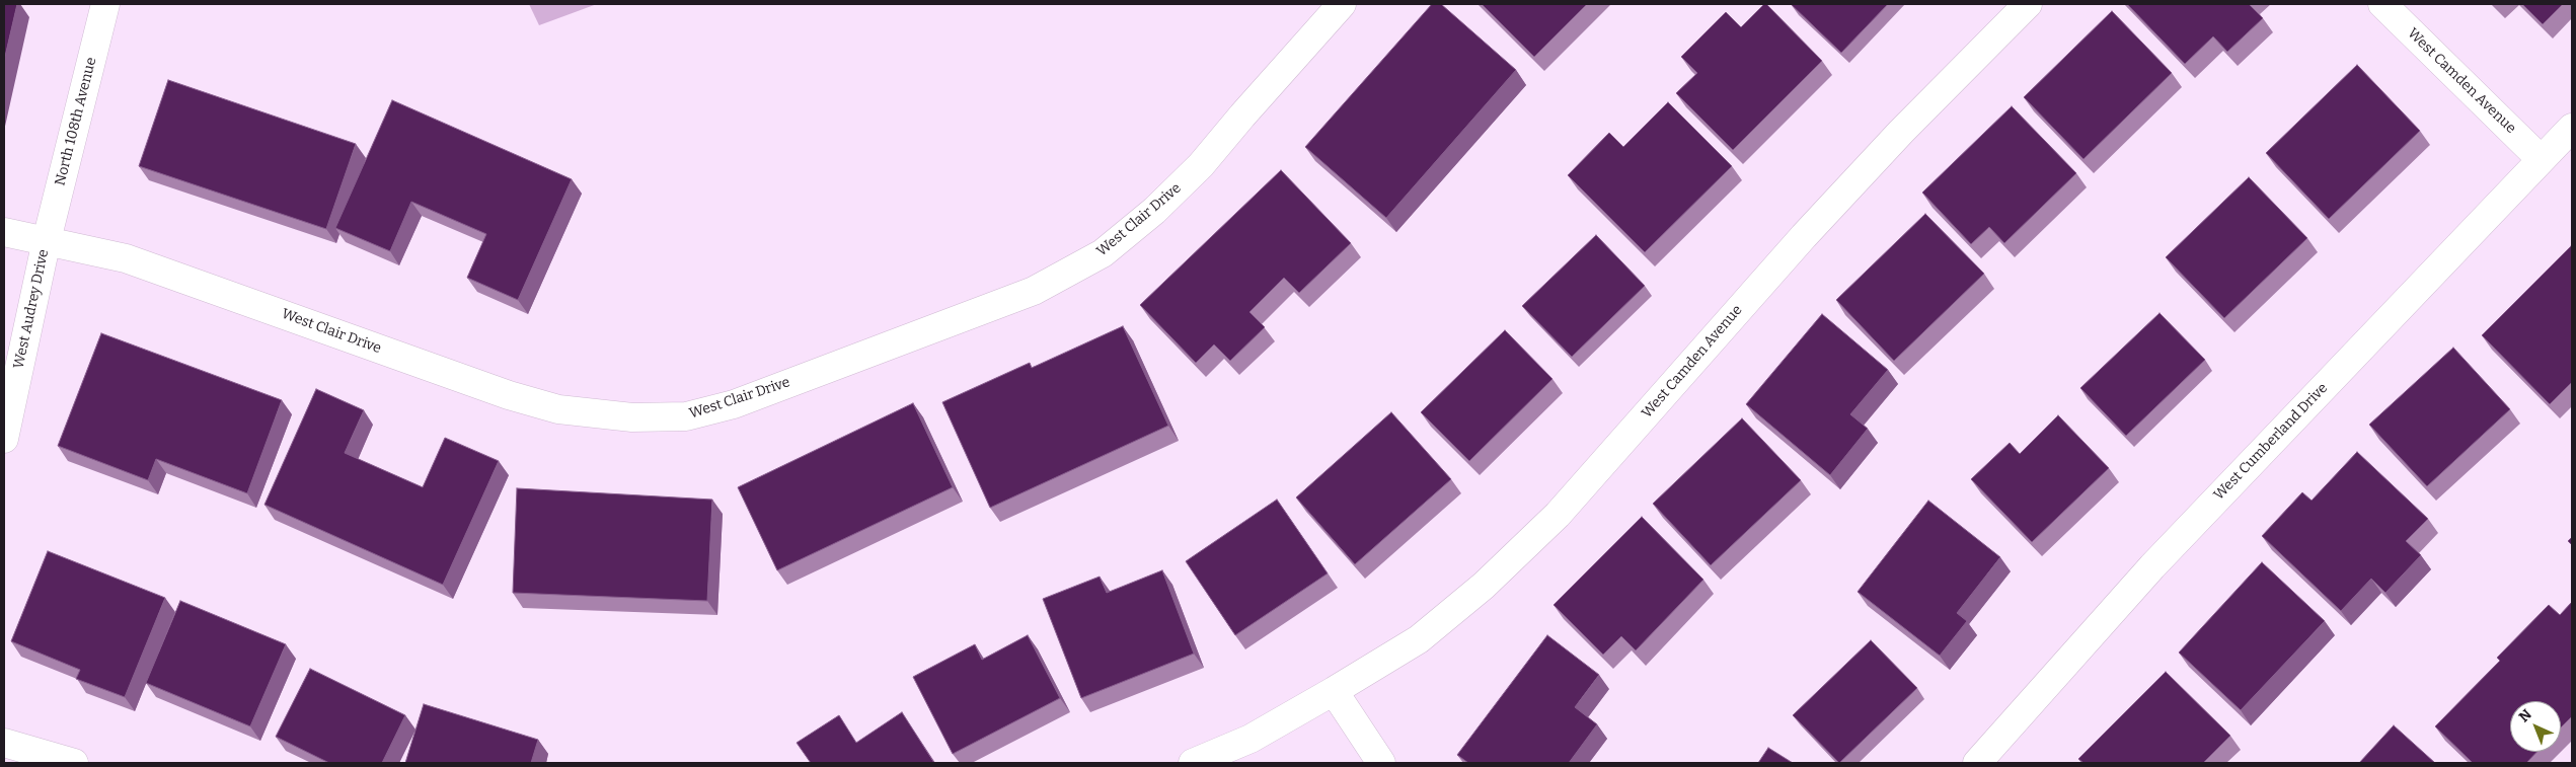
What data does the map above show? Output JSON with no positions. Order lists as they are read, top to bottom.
{
  "streets": {
    "street": [
      "West Camden Avenue",
      "North 108th Avenue",
      "West Clair Drive",
      "West Audrey Drive",
      "West Cumberland Drive"
    ]
  },
  "crossings": [
    ["West Camden Avenue", "West Cumberland Drive"],
    ["North 108th Avenue", "West Clair Drive"],
    ["North 108th Avenue", "West Audrey Drive"],
    ["West Clair Drive", "West Audrey Drive"]
  ],
  "north": "top left"
}
